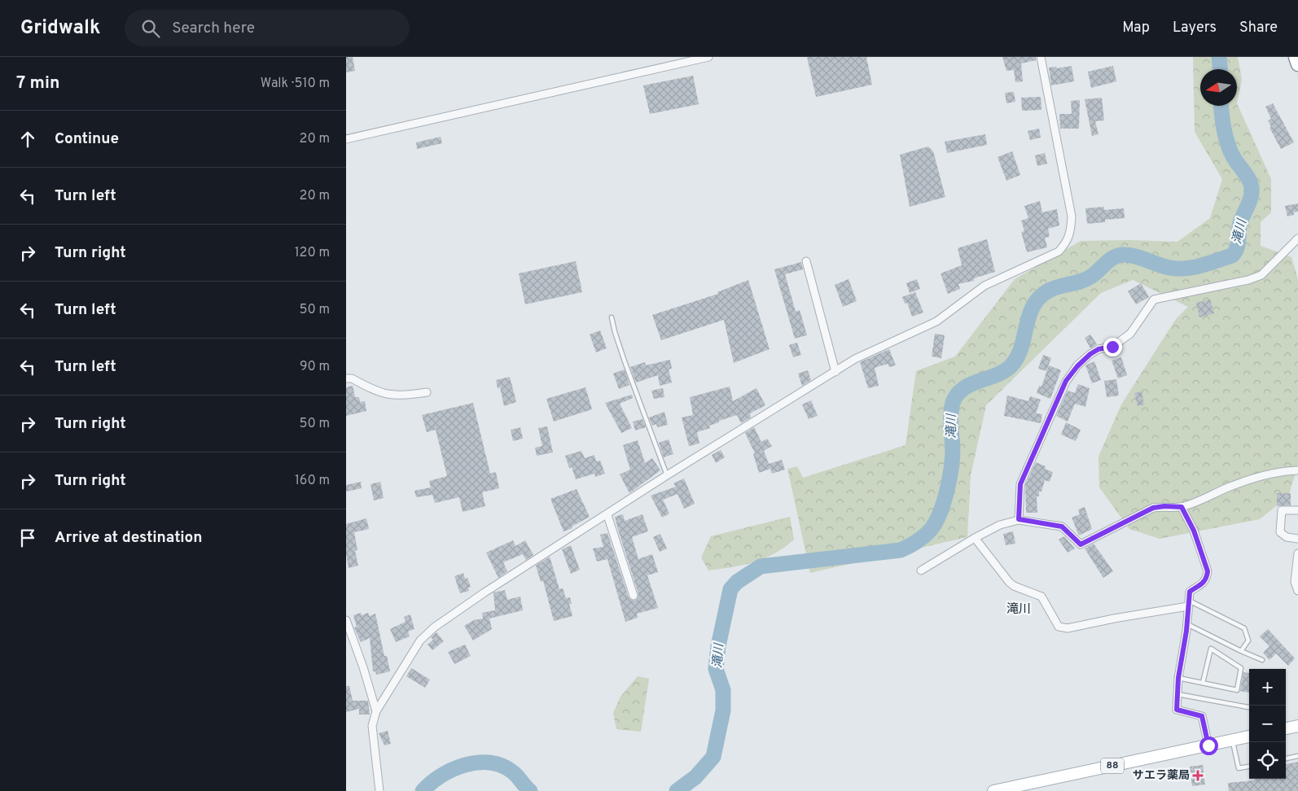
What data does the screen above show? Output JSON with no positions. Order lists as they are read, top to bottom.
{
  "streets": {
    "main road": ["88"]
  },
  "districts": ["滝川"],
  "water": ["滝川"],
  "places": {
    "health": ["サエラ薬局"]
  },
  "north": "left",
  "page": {
    "header": "Gridwalk",
    "search": "Search here",
    "nav": ["Map", "Layers", "Share"],
    "heading": ["7 min", "Walk · 510 m"],
    "list": [
      ["Continue", "20 m"],
      ["Turn left", "20 m"],
      ["Turn right", "120 m"],
      ["Turn left", "50 m"],
      ["Turn left", "90 m"],
      ["Turn right", "50 m"],
      ["Turn right", "160 m"],
      "Arrive at destination"
    ],
    "map_buttons": ["+", "−"]
  }
}
